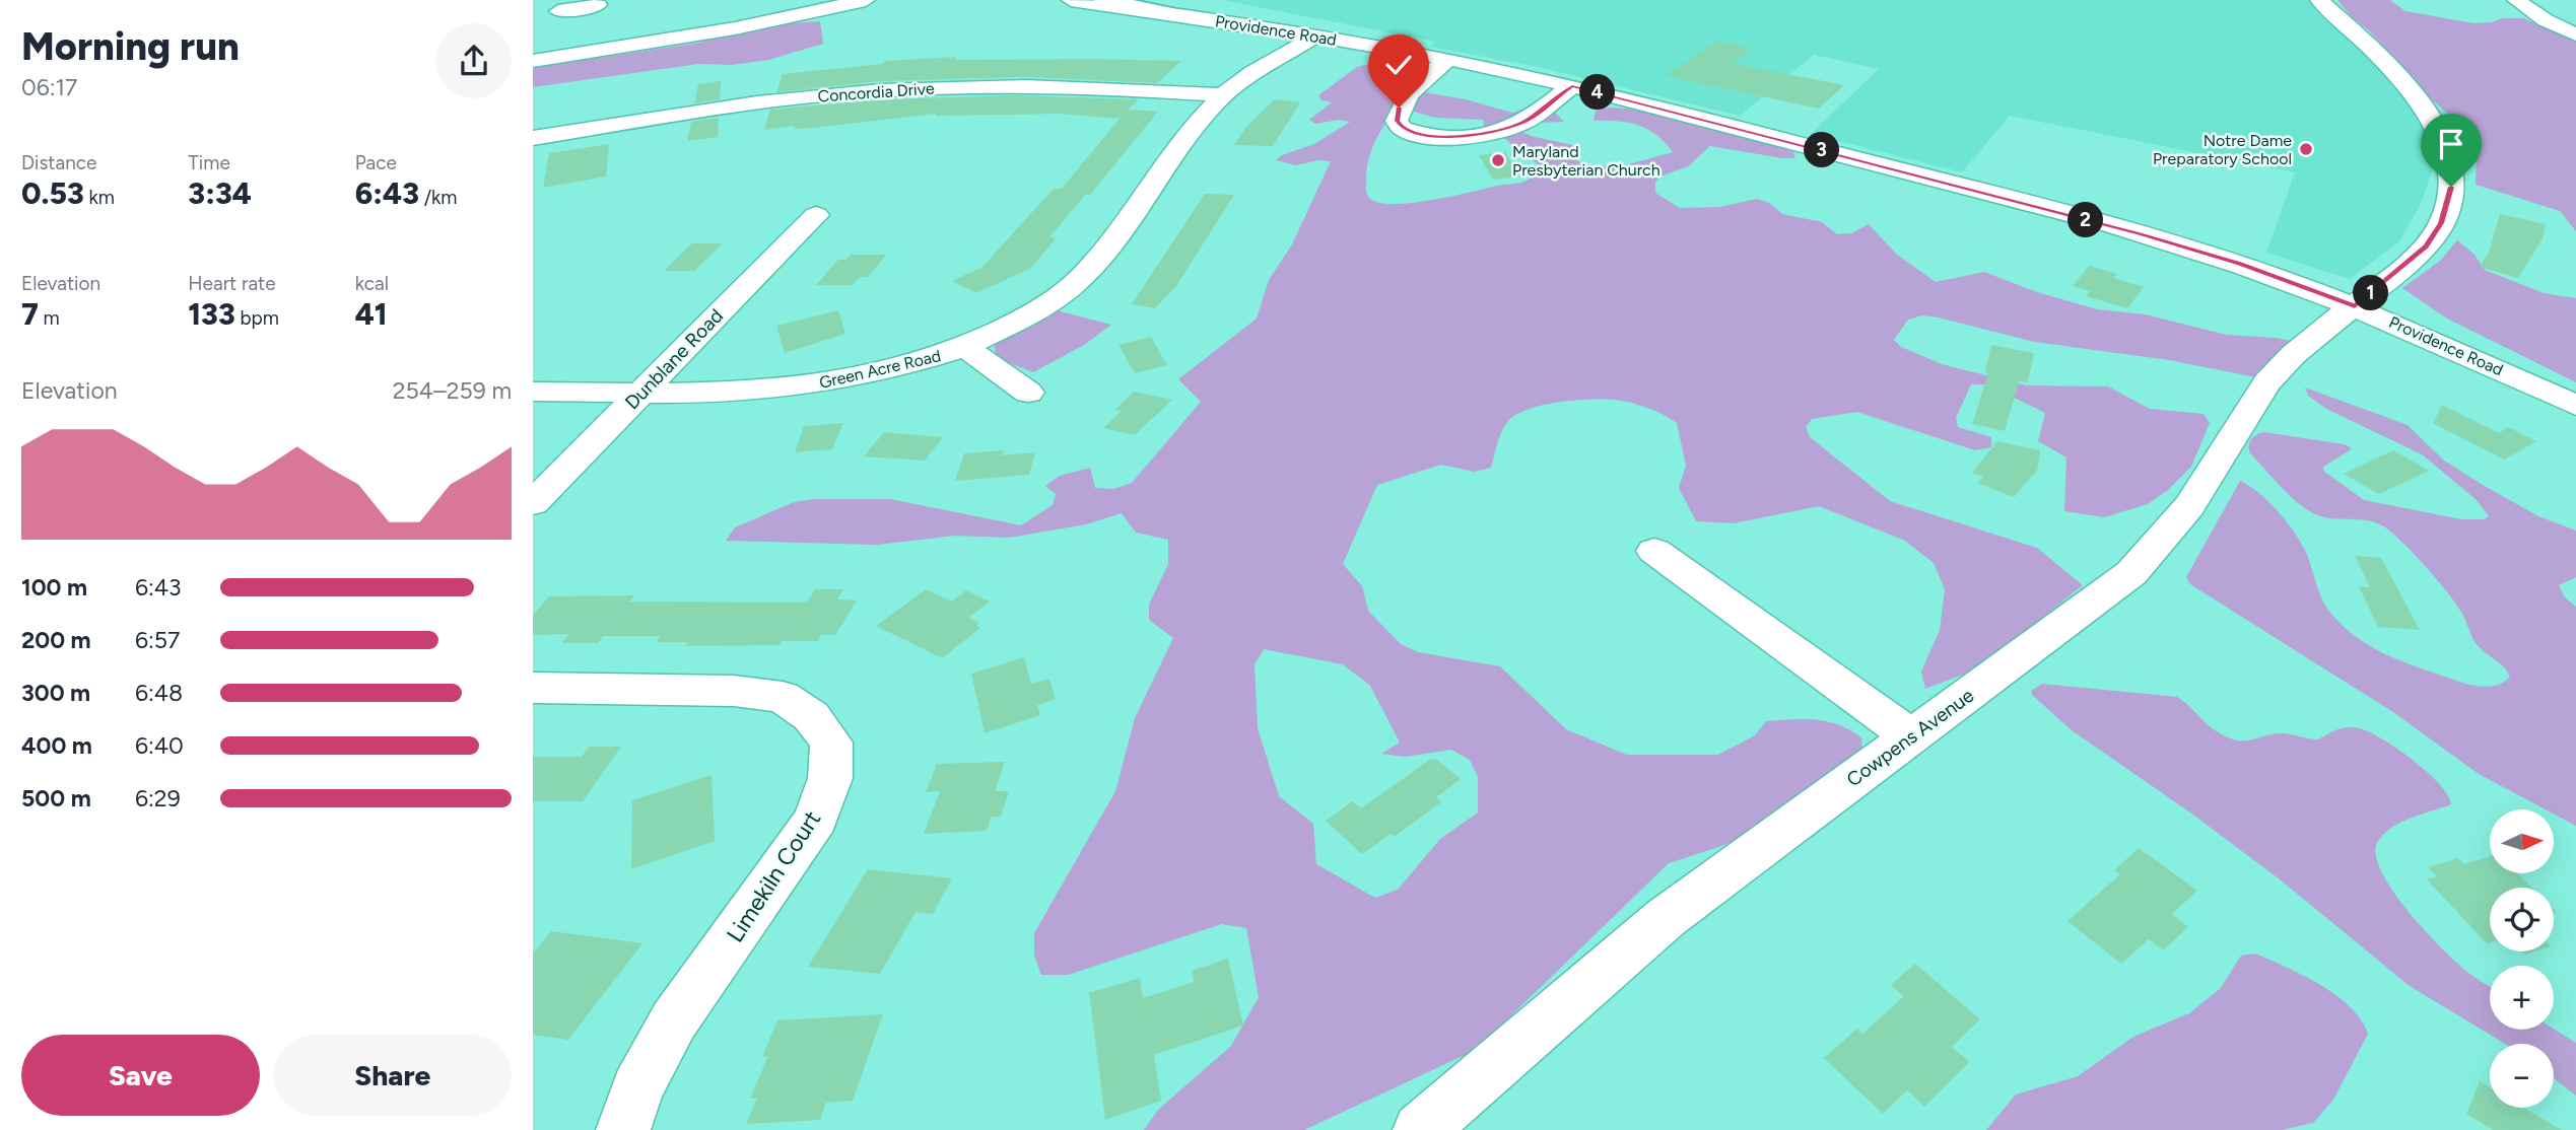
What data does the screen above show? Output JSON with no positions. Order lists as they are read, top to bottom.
{
  "streets": {
    "street": [
      "Providence Road",
      "Concordia Drive",
      "Dunblane Road",
      "Green Acre Road",
      "Cowpens Avenue",
      "Limekiln Court"
    ]
  },
  "crossings": [
    ["Providence Road", "Green Acre Road"],
    ["Providence Road", "Cowpens Avenue"],
    ["Concordia Drive", "Green Acre Road"],
    ["Dunblane Road", "Green Acre Road"]
  ],
  "places": ["Notre Dame Preparatory School", "Maryland Presbyterian Church"],
  "north": "right",
  "page": {
    "heading": ["Morning run", "06:17"],
    "pins": [
      "4",
      "3",
      "2",
      "1"
    ],
    "stats": [
      ["Distance", "0.53 km"],
      ["Time", "3:34"],
      ["Pace", "6:43 /km"],
      ["Elevation", "7 m"],
      ["Heart rate", "133 bpm"],
      ["kcal", "41"]
    ],
    "chart": ["Elevation", "254–259 m"],
    "list": [
      {
        "name": "100 m",
        "note": "6:43"
      },
      {
        "name": "200 m",
        "note": "6:57"
      },
      {
        "name": "300 m",
        "note": "6:48"
      },
      {
        "name": "400 m",
        "note": "6:40"
      },
      {
        "name": "500 m",
        "note": "6:29"
      }
    ],
    "map_buttons": ["+", "−"],
    "buttons": ["Save", "Share"]
  }
}
